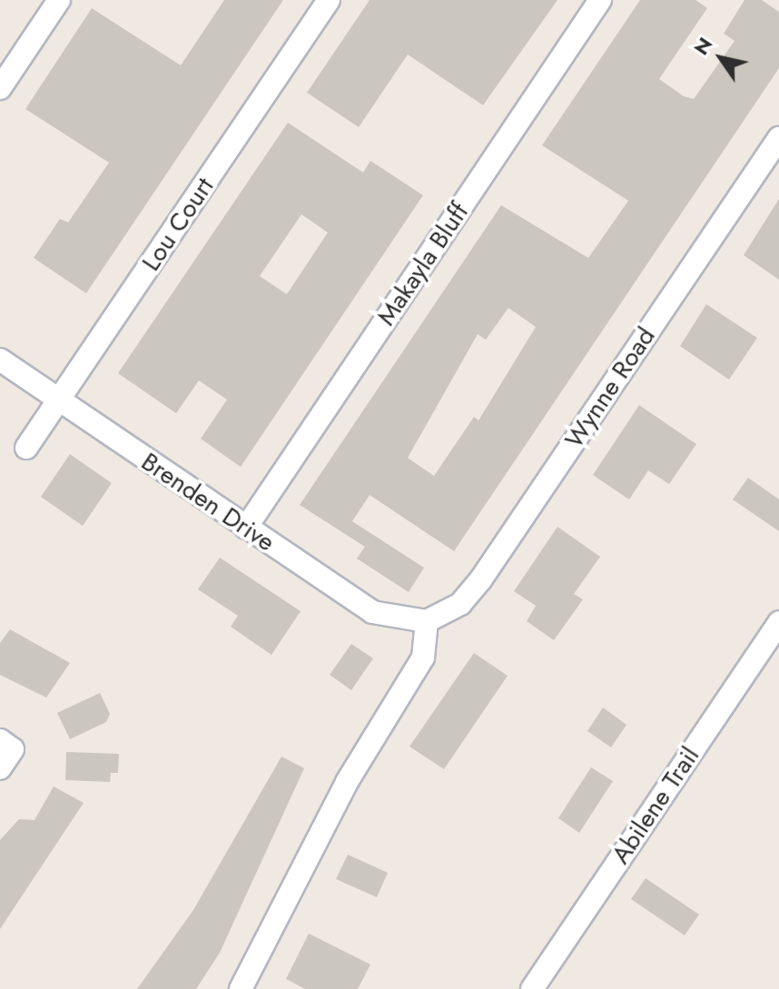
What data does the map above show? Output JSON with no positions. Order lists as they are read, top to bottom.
{
  "streets": {
    "street": [
      "Lou Court",
      "Makayla Bluff",
      "Wynne Road",
      "Brenden Drive",
      "Abilene Trail"
    ]
  },
  "crossings": [
    ["Lou Court", "Brenden Drive"],
    ["Makayla Bluff", "Brenden Drive"],
    ["Wynne Road", "Brenden Drive"]
  ],
  "north": "top left"
}
